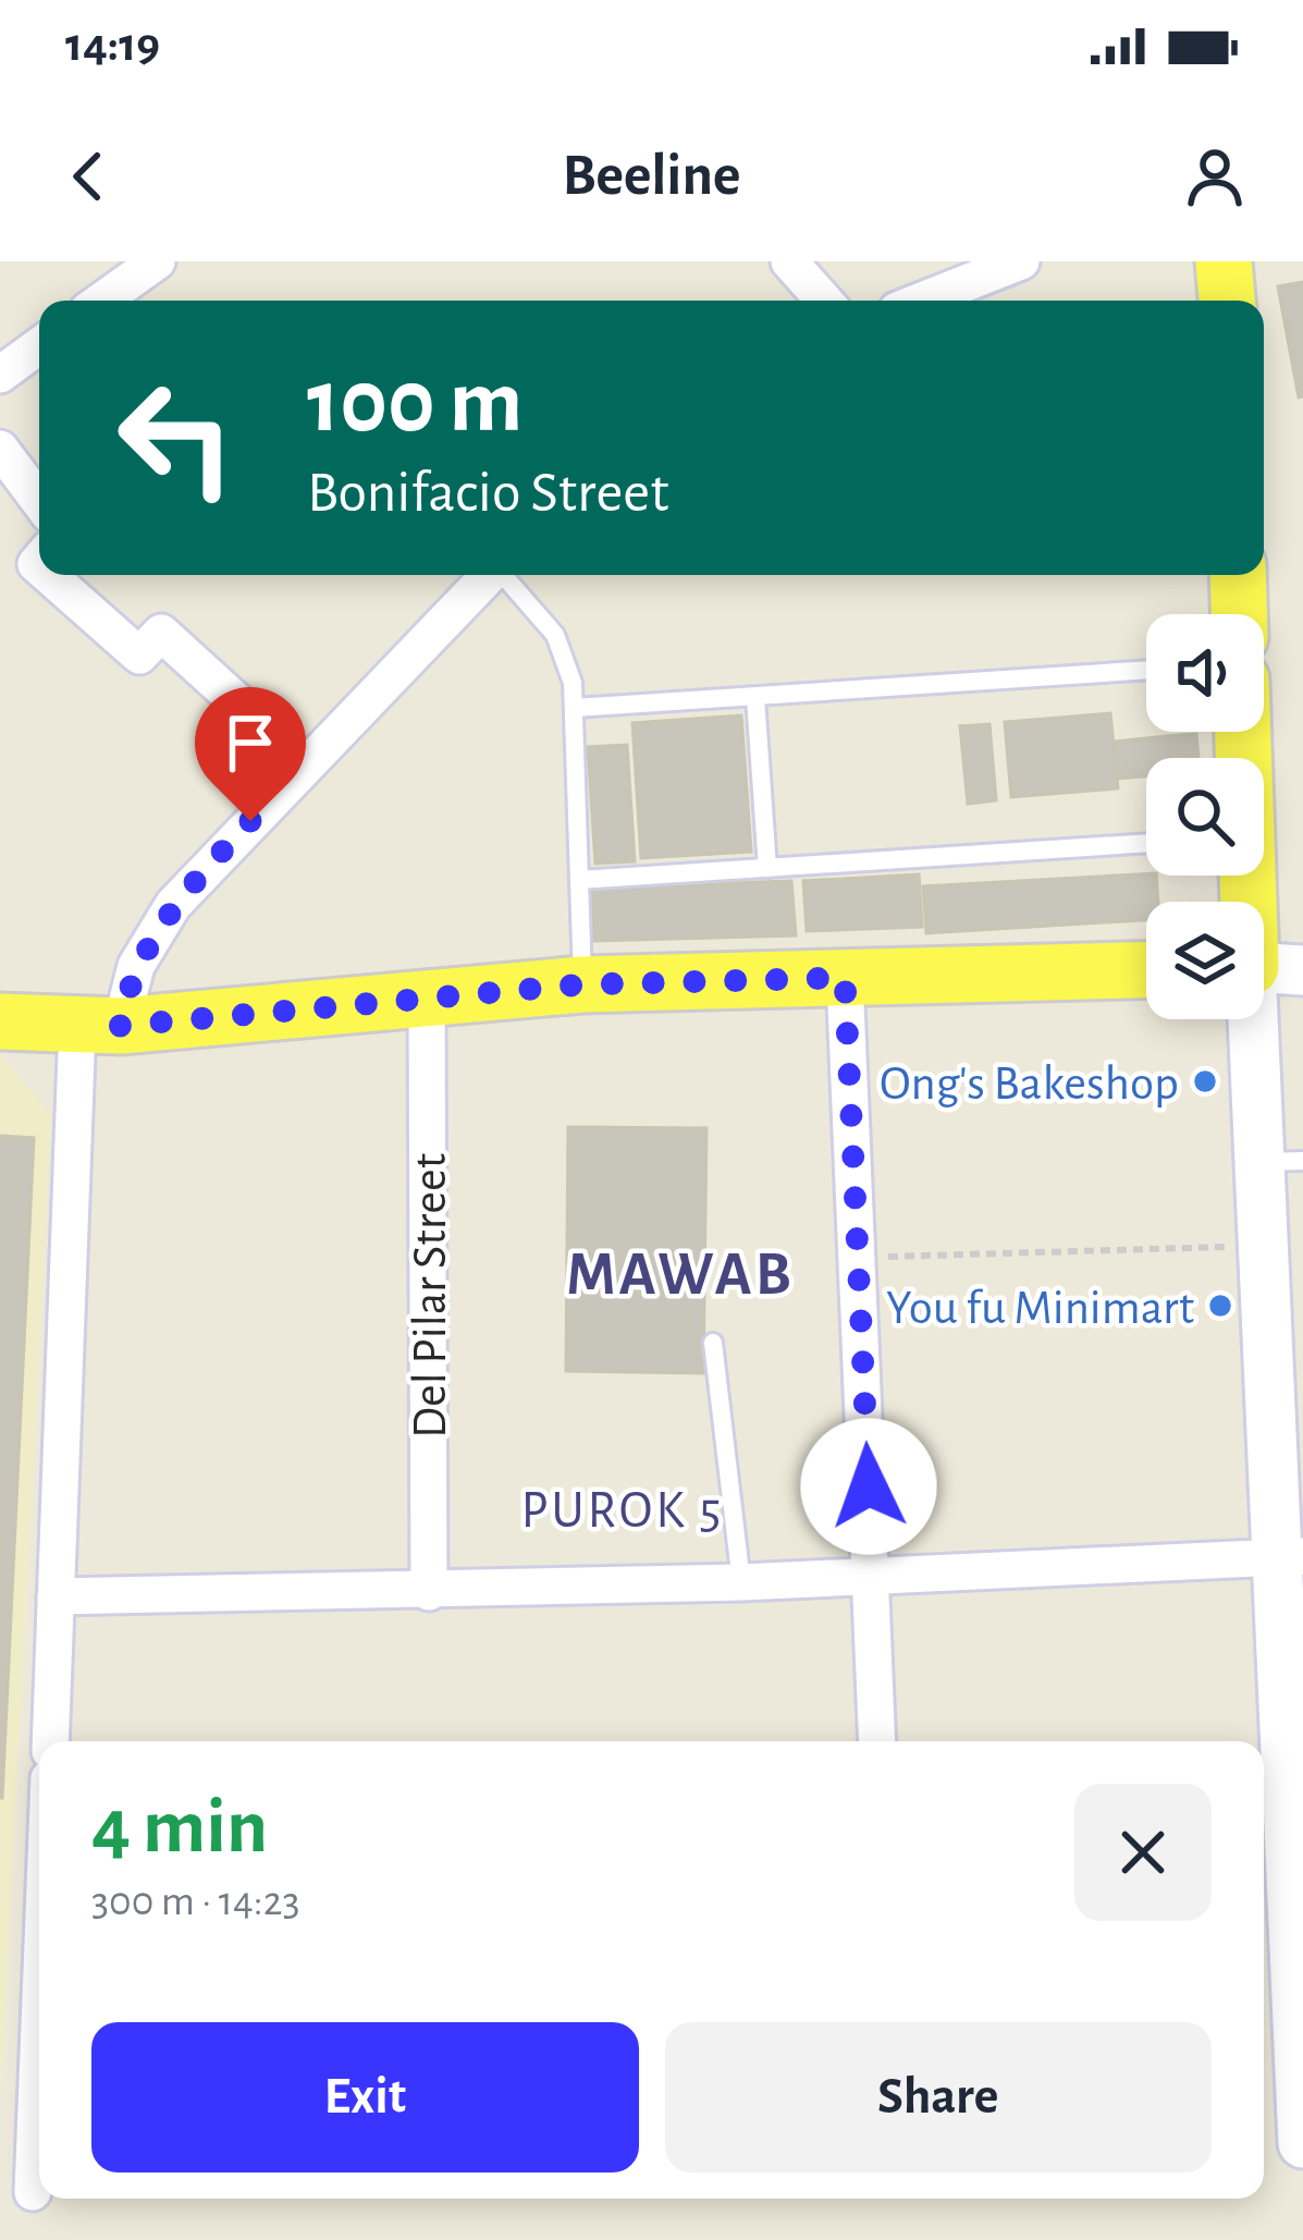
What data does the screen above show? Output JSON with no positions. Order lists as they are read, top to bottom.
{
  "streets": {
    "street": ["Del Pilar Street"]
  },
  "districts": ["MAWAB", "PUROK 5"],
  "places": ["Ong's Bakeshop", "You fu Minimart"],
  "page": {
    "status": "14:19",
    "header": "Beeline",
    "turn": ["100 m", "Bonifacio Street"],
    "heading": ["4 min", "300 m · 14:23"],
    "buttons": ["Exit", "Share"]
  }
}
